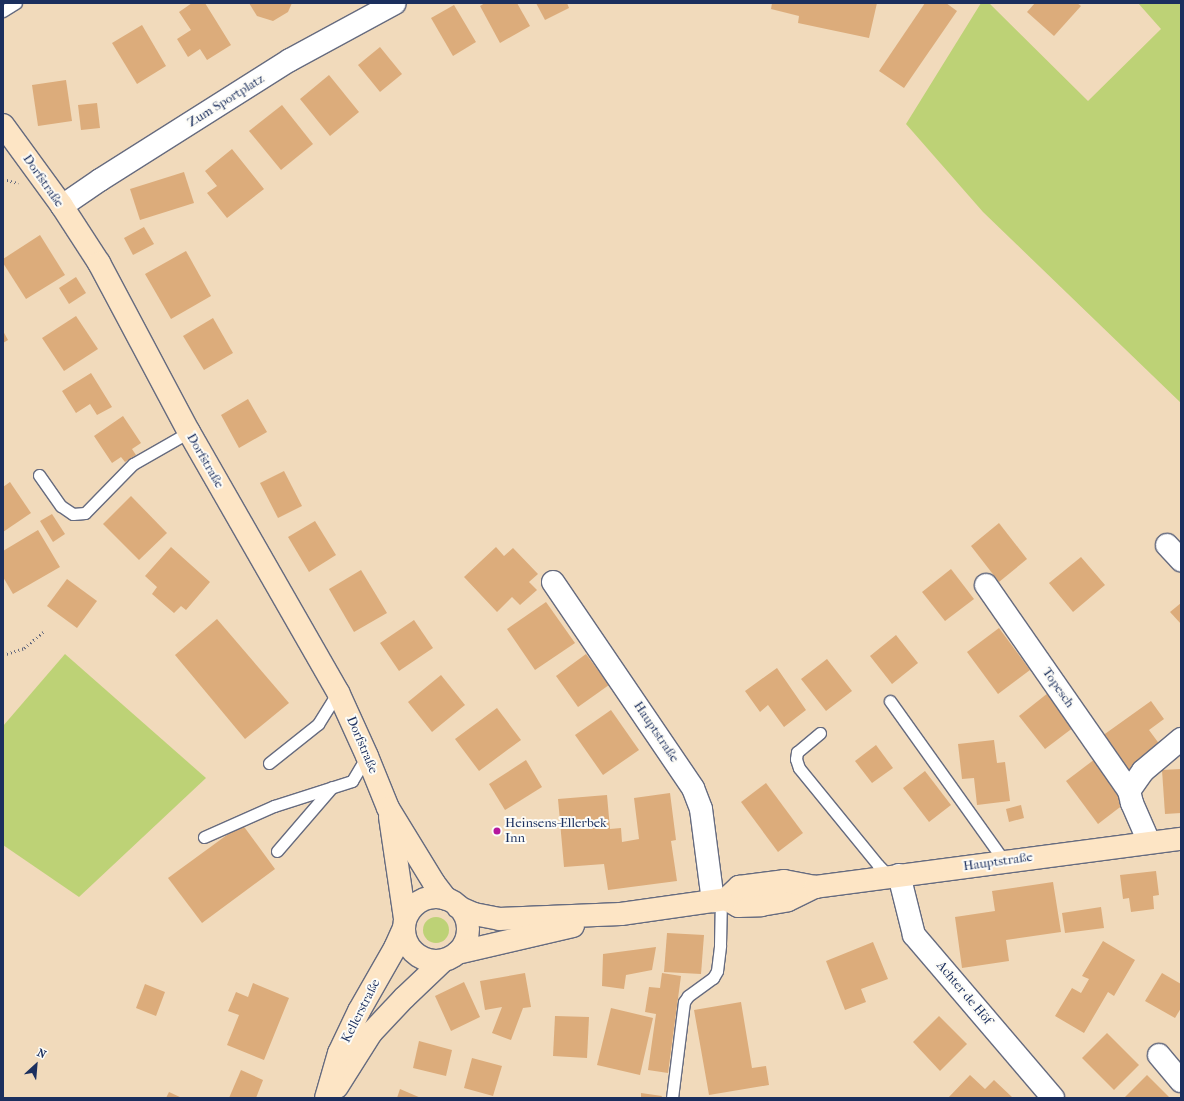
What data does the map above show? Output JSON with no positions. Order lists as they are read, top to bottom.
{
  "streets": {
    "main road": ["Dorfstraße", "Hauptstraße", "Kellerstraße"],
    "street": ["Zum Sportplatz", "Topesch", "Achter de Höf"]
  },
  "crossings": [
    ["Zum Sportplatz", "Dorfstraße"],
    ["Dorfstraße", "Hauptstraße"],
    ["Dorfstraße", "Kellerstraße"],
    ["Topesch", "Hauptstraße"],
    ["Hauptstraße", "Achter de Höf"],
    ["Hauptstraße", "Kellerstraße"]
  ],
  "places": ["Heinsens-Ellerbek Inn"],
  "north": "top right"
}
